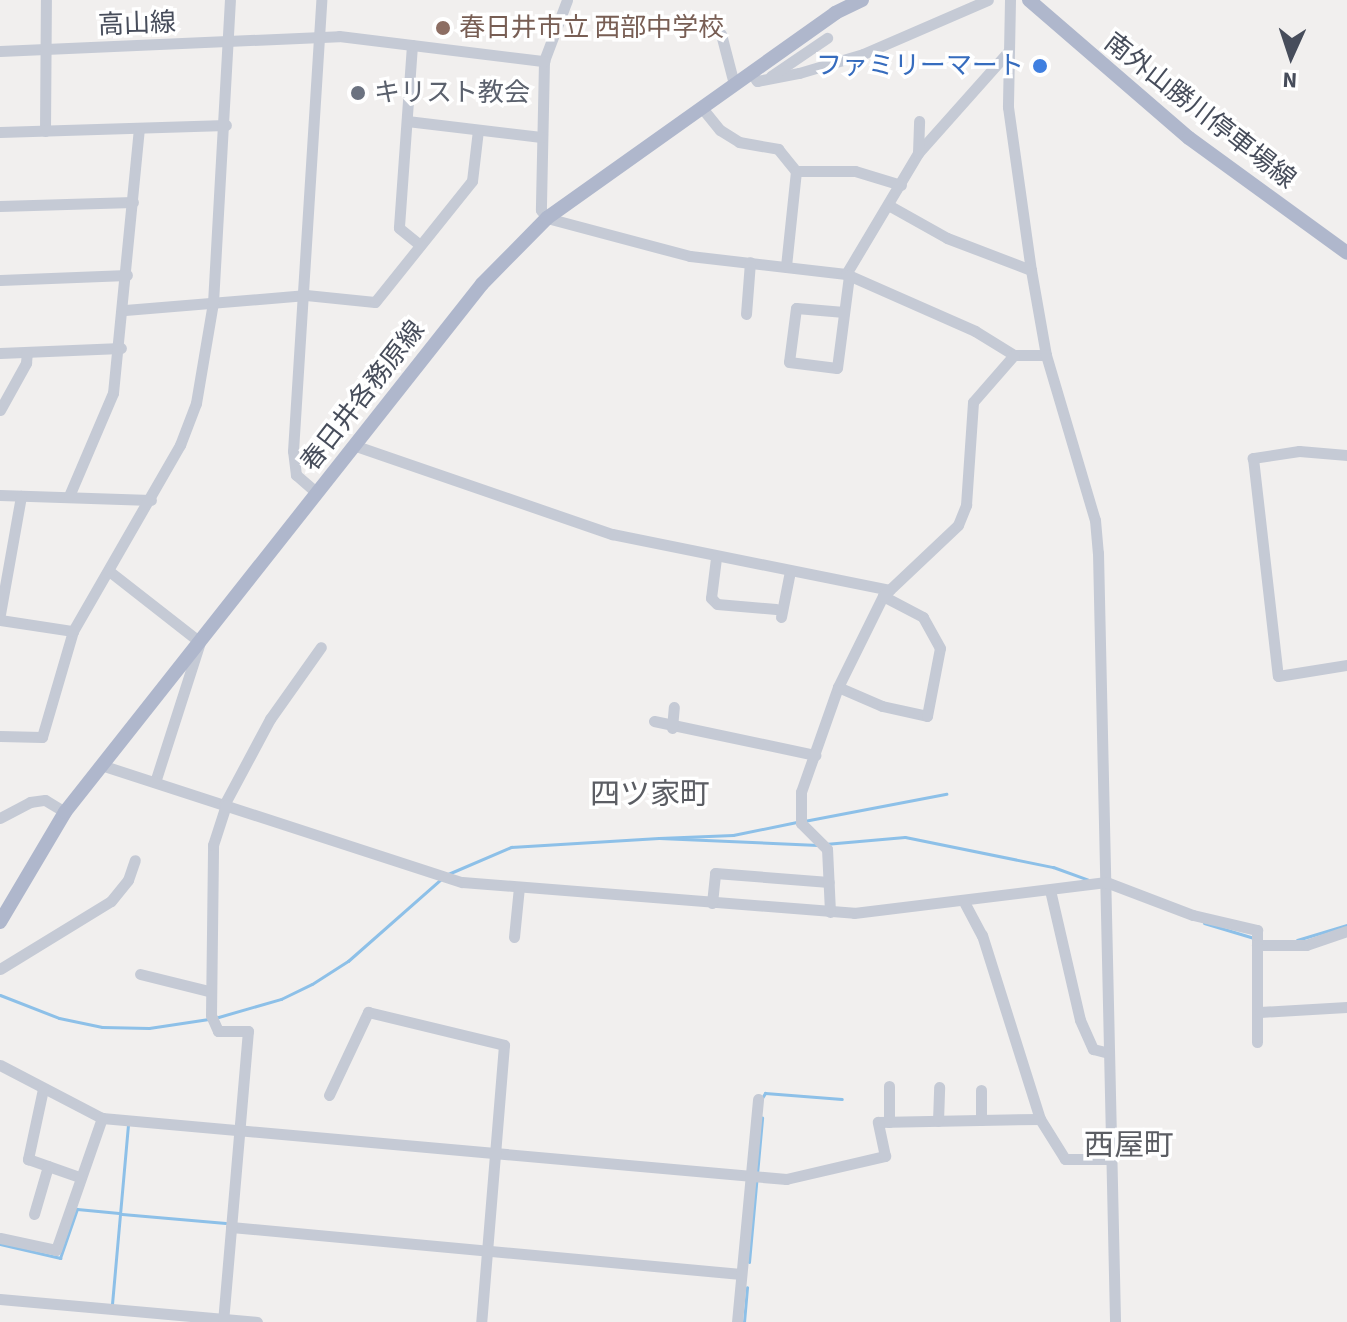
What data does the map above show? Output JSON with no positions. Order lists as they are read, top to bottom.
{
  "streets": {
    "main road": ["南外山勝川停車場線", "春日井各務原線"],
    "street": ["高山線"]
  },
  "districts": ["四ツ家町", "西屋町"],
  "places": ["春日井市立 西部中学校", "ファミリーマート", "キリスト教会"],
  "north": "bottom"
}
